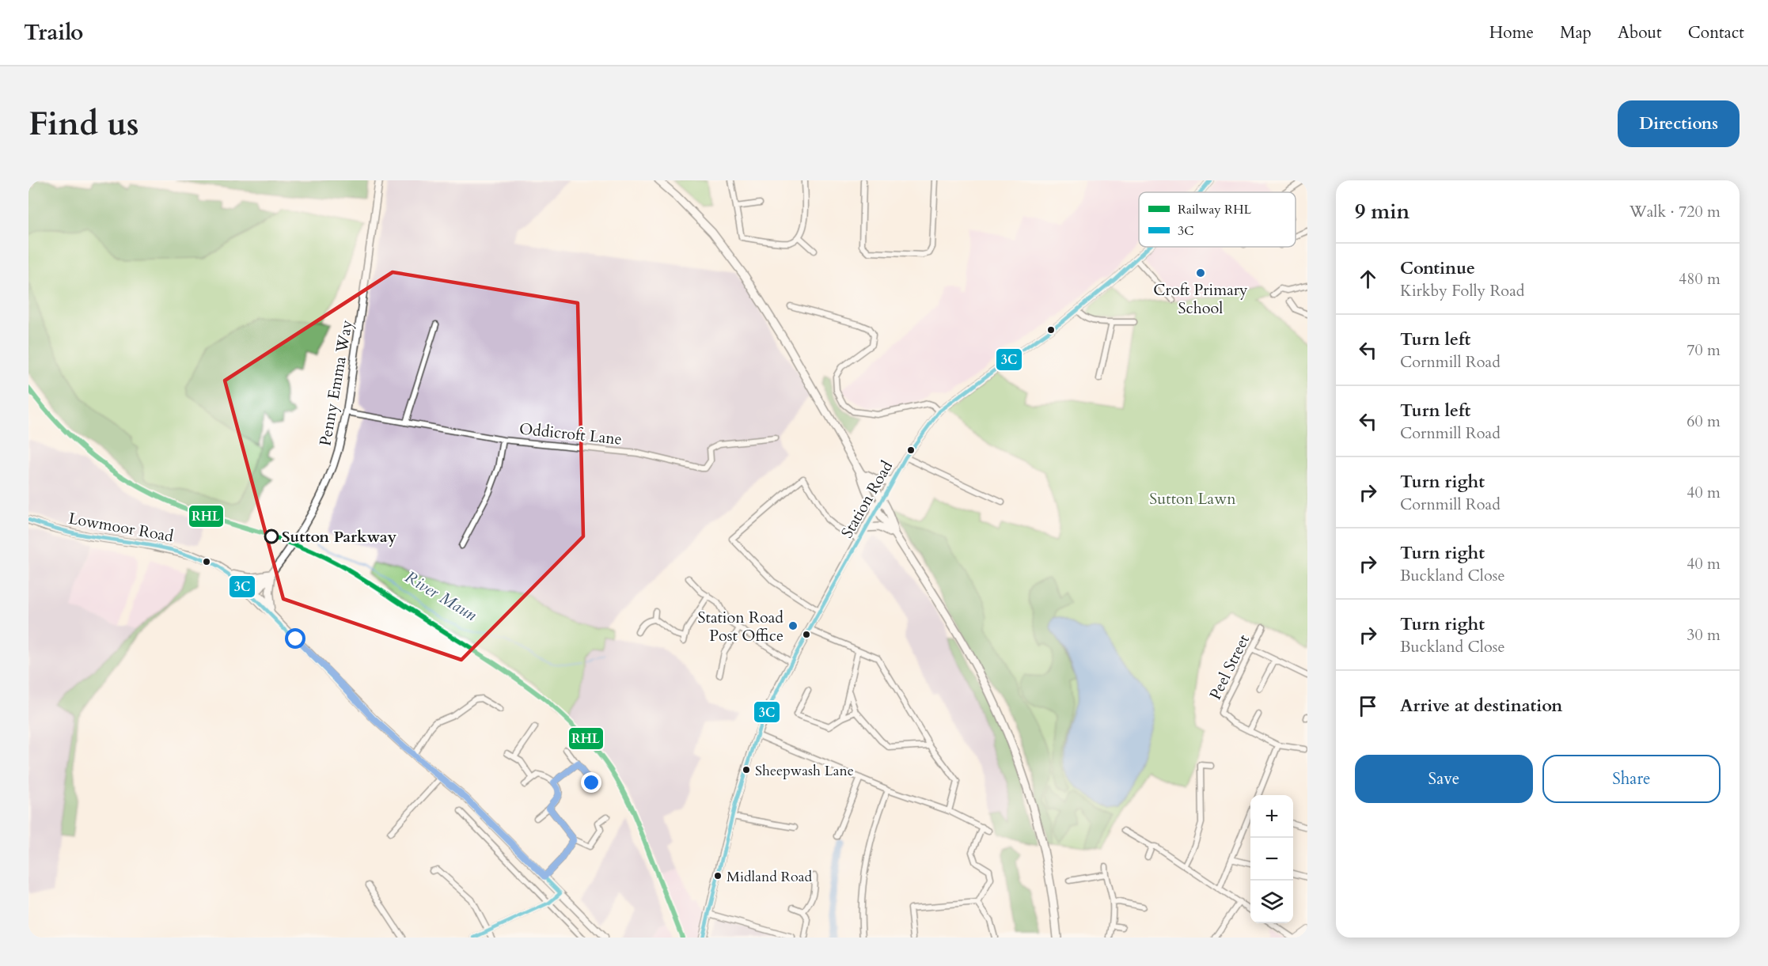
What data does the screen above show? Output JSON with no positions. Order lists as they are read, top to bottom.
{
  "streets": {
    "main road": ["Penny Emma Way", "Station Road", "Lowmoor Road"],
    "street": ["Oddicroft Lane", "Peel Street"]
  },
  "crossings": [
    ["Penny Emma Way", "Oddicroft Lane"],
    ["Penny Emma Way", "Lowmoor Road"]
  ],
  "water": ["River Maun"],
  "parks": ["Sutton Lawn"],
  "places": [
    "Croft Primary School",
    "Sutton Parkway",
    "Station Road Post Office",
    "Sheepwash Lane",
    "Midland Road"
  ],
  "lines": ["transit line 3C", "rail line RHL"],
  "legend": ["Railway RHL", "3C"],
  "page": {
    "header": "Trailo",
    "nav": [
      "Home",
      "Map",
      "About",
      "Contact"
    ],
    "buttons": [
      "Directions",
      ["Save", "Share"]
    ],
    "title": "Find us",
    "heading": ["9 min", "Walk · 720 m"],
    "list": [
      ["Continue", "Kirkby Folly Road", "480 m"],
      ["Turn left", "Cornmill Road", "70 m"],
      ["Turn left", "Cornmill Road", "60 m"],
      ["Turn right", "Cornmill Road", "40 m"],
      ["Turn right", "Buckland Close", "40 m"],
      ["Turn right", "Buckland Close", "30 m"],
      "Arrive at destination"
    ],
    "map_buttons": ["+", "−"]
  }
}
